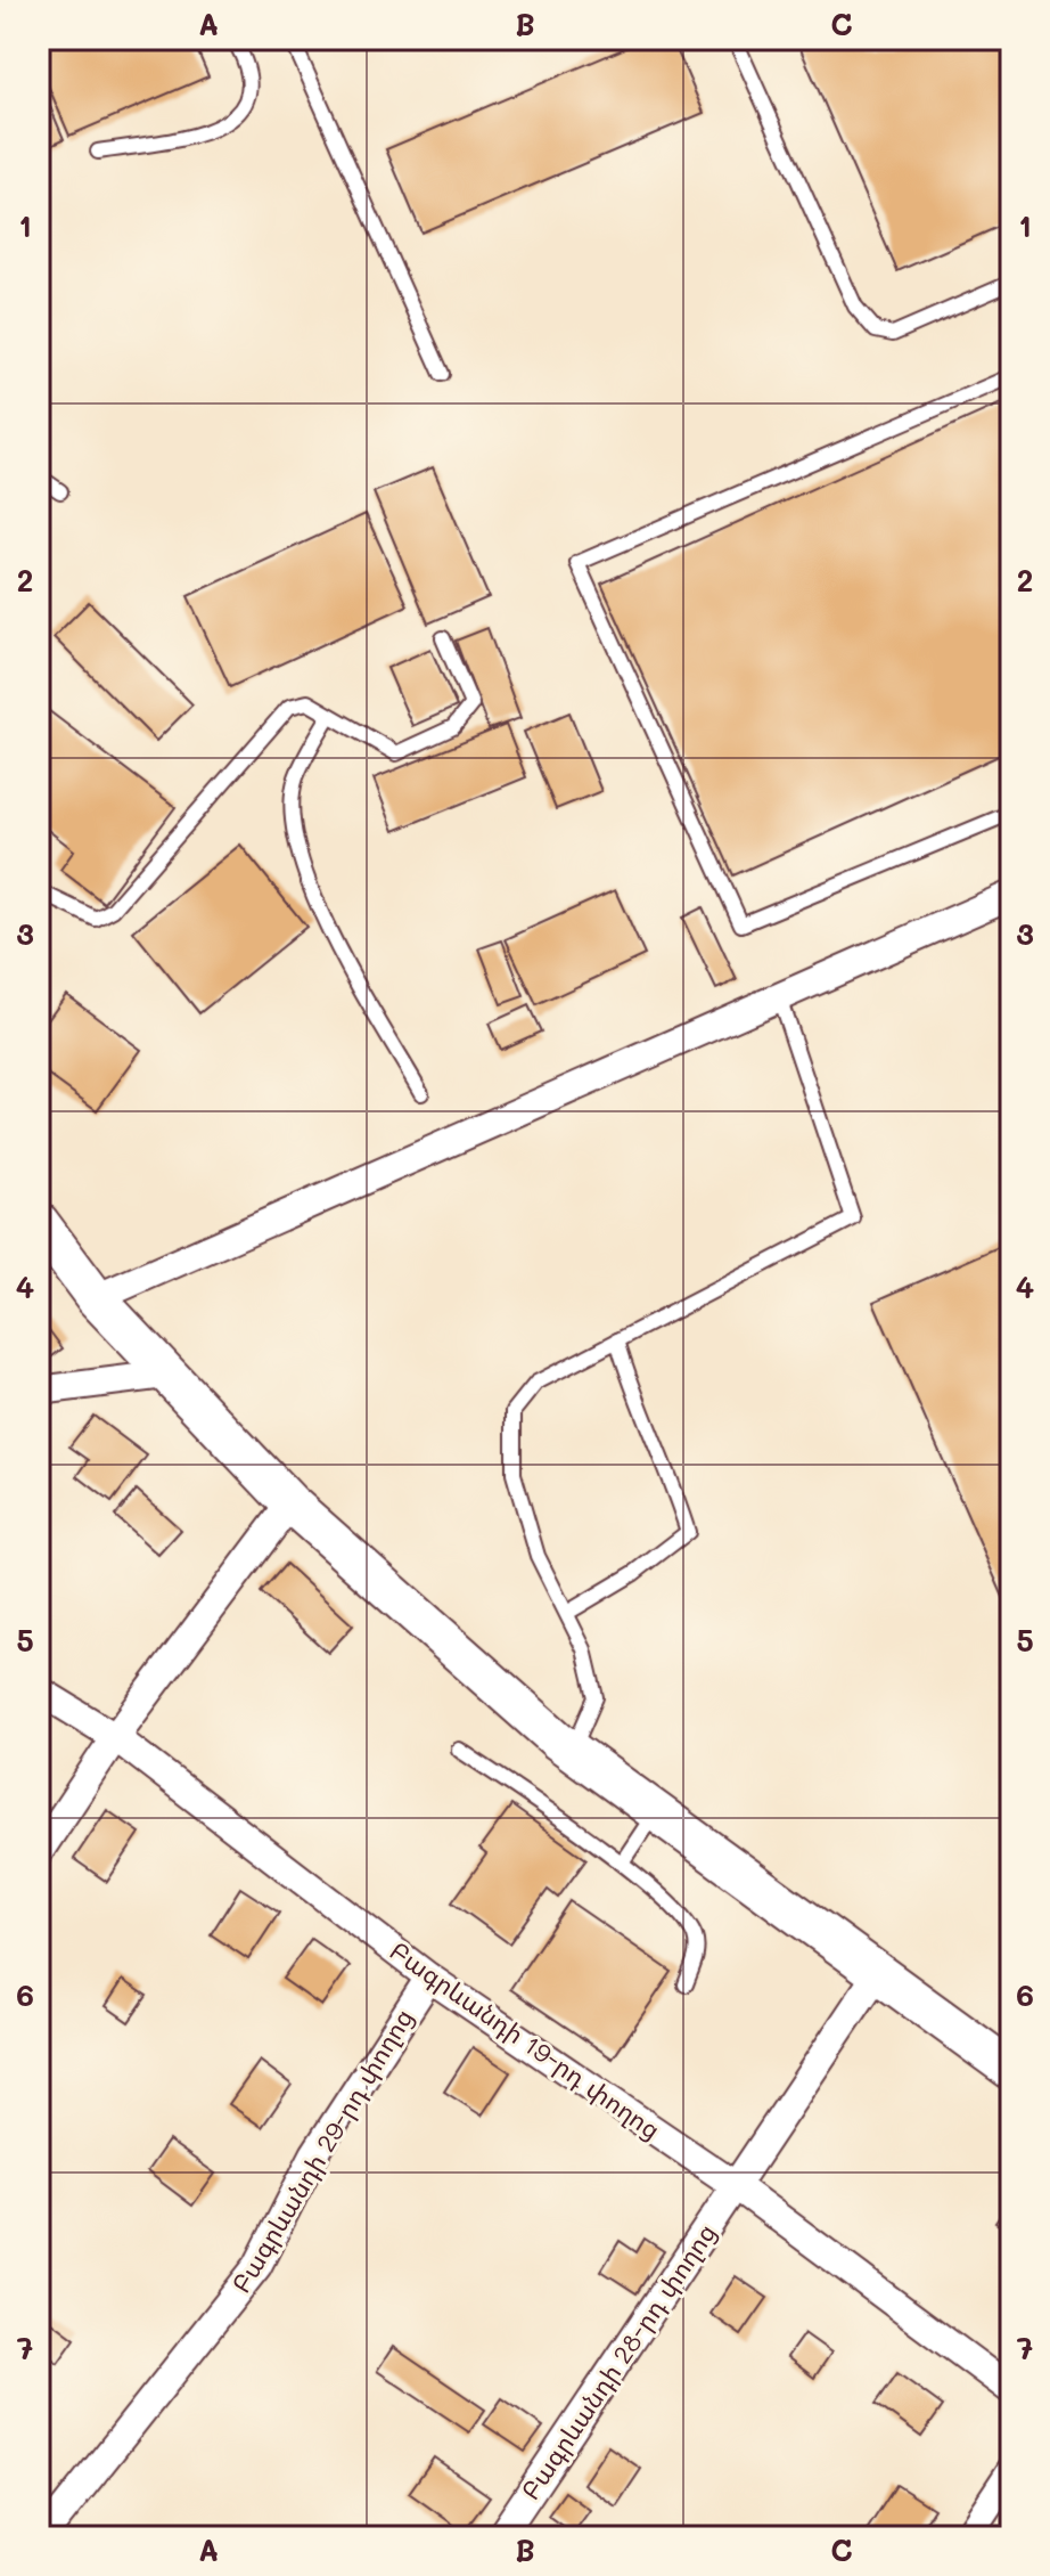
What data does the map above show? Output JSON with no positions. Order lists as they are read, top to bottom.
{
  "streets": {
    "street": ["Բագրևանդի 19-րդ փողոց", "Բագրևանդի 29-րդ փողոց", "Բագրևանդի 28-րդ փողոց"]
  },
  "crossings": [
    ["Բագրևանդի 19-րդ փողոց", "Բագրևանդի 29-րդ փողոց"],
    ["Բագրևանդի 19-րդ փողոց", "Բագրևանդի 28-րդ փողոց"]
  ],
  "grid": {
    "columns": ["A", "B", "C"],
    "rows": [
      "1",
      "2",
      "3",
      "4",
      "5",
      "6",
      "7"
    ]
  }
}
